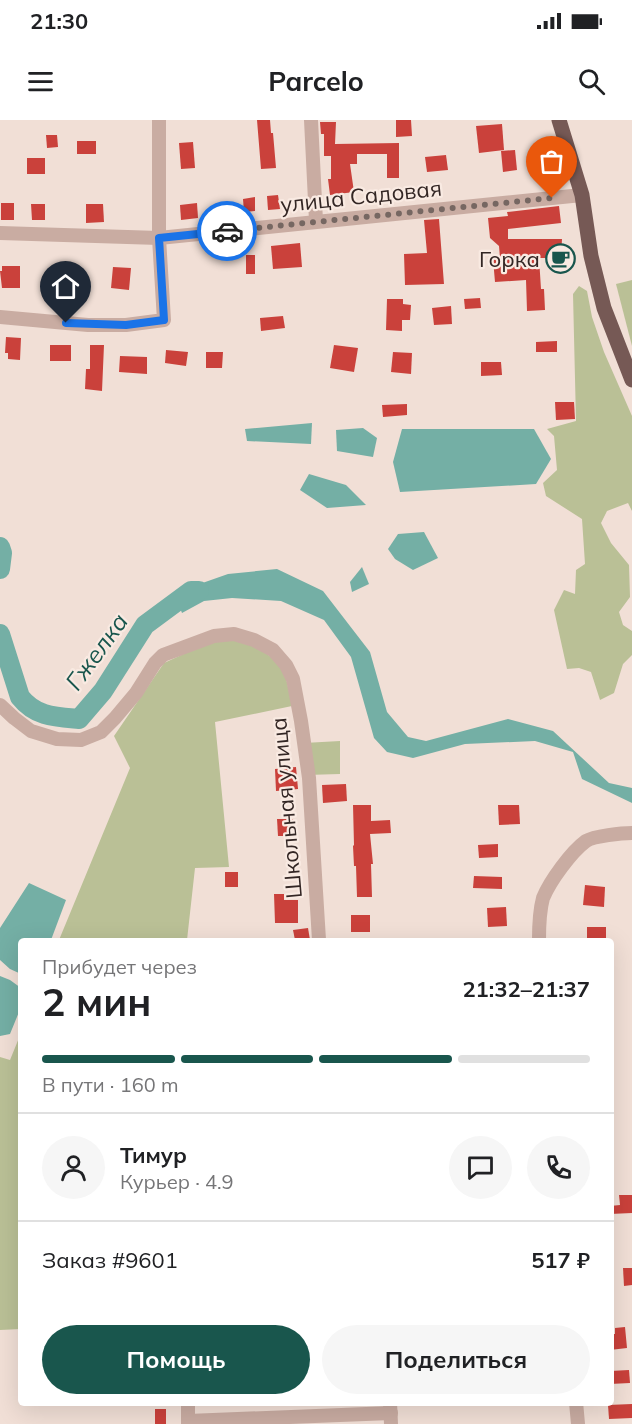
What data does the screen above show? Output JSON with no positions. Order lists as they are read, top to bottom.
{
  "streets": {
    "street": ["улица Садовая", "Школьная улица"]
  },
  "water": ["Гжелка"],
  "places": {
    "cafe": ["Горка"]
  },
  "page": {
    "status": "21:30",
    "header": "Parcelo",
    "heading": ["2 мин", "Прибудет через", "21:32–21:37"],
    "panel": [
      "Тимур",
      "Курьер · 4.9",
      "Заказ #9601",
      "517 ₽"
    ],
    "bar": "В пути · 160 m",
    "buttons": ["Помощь", "Поделиться"]
  }
}
